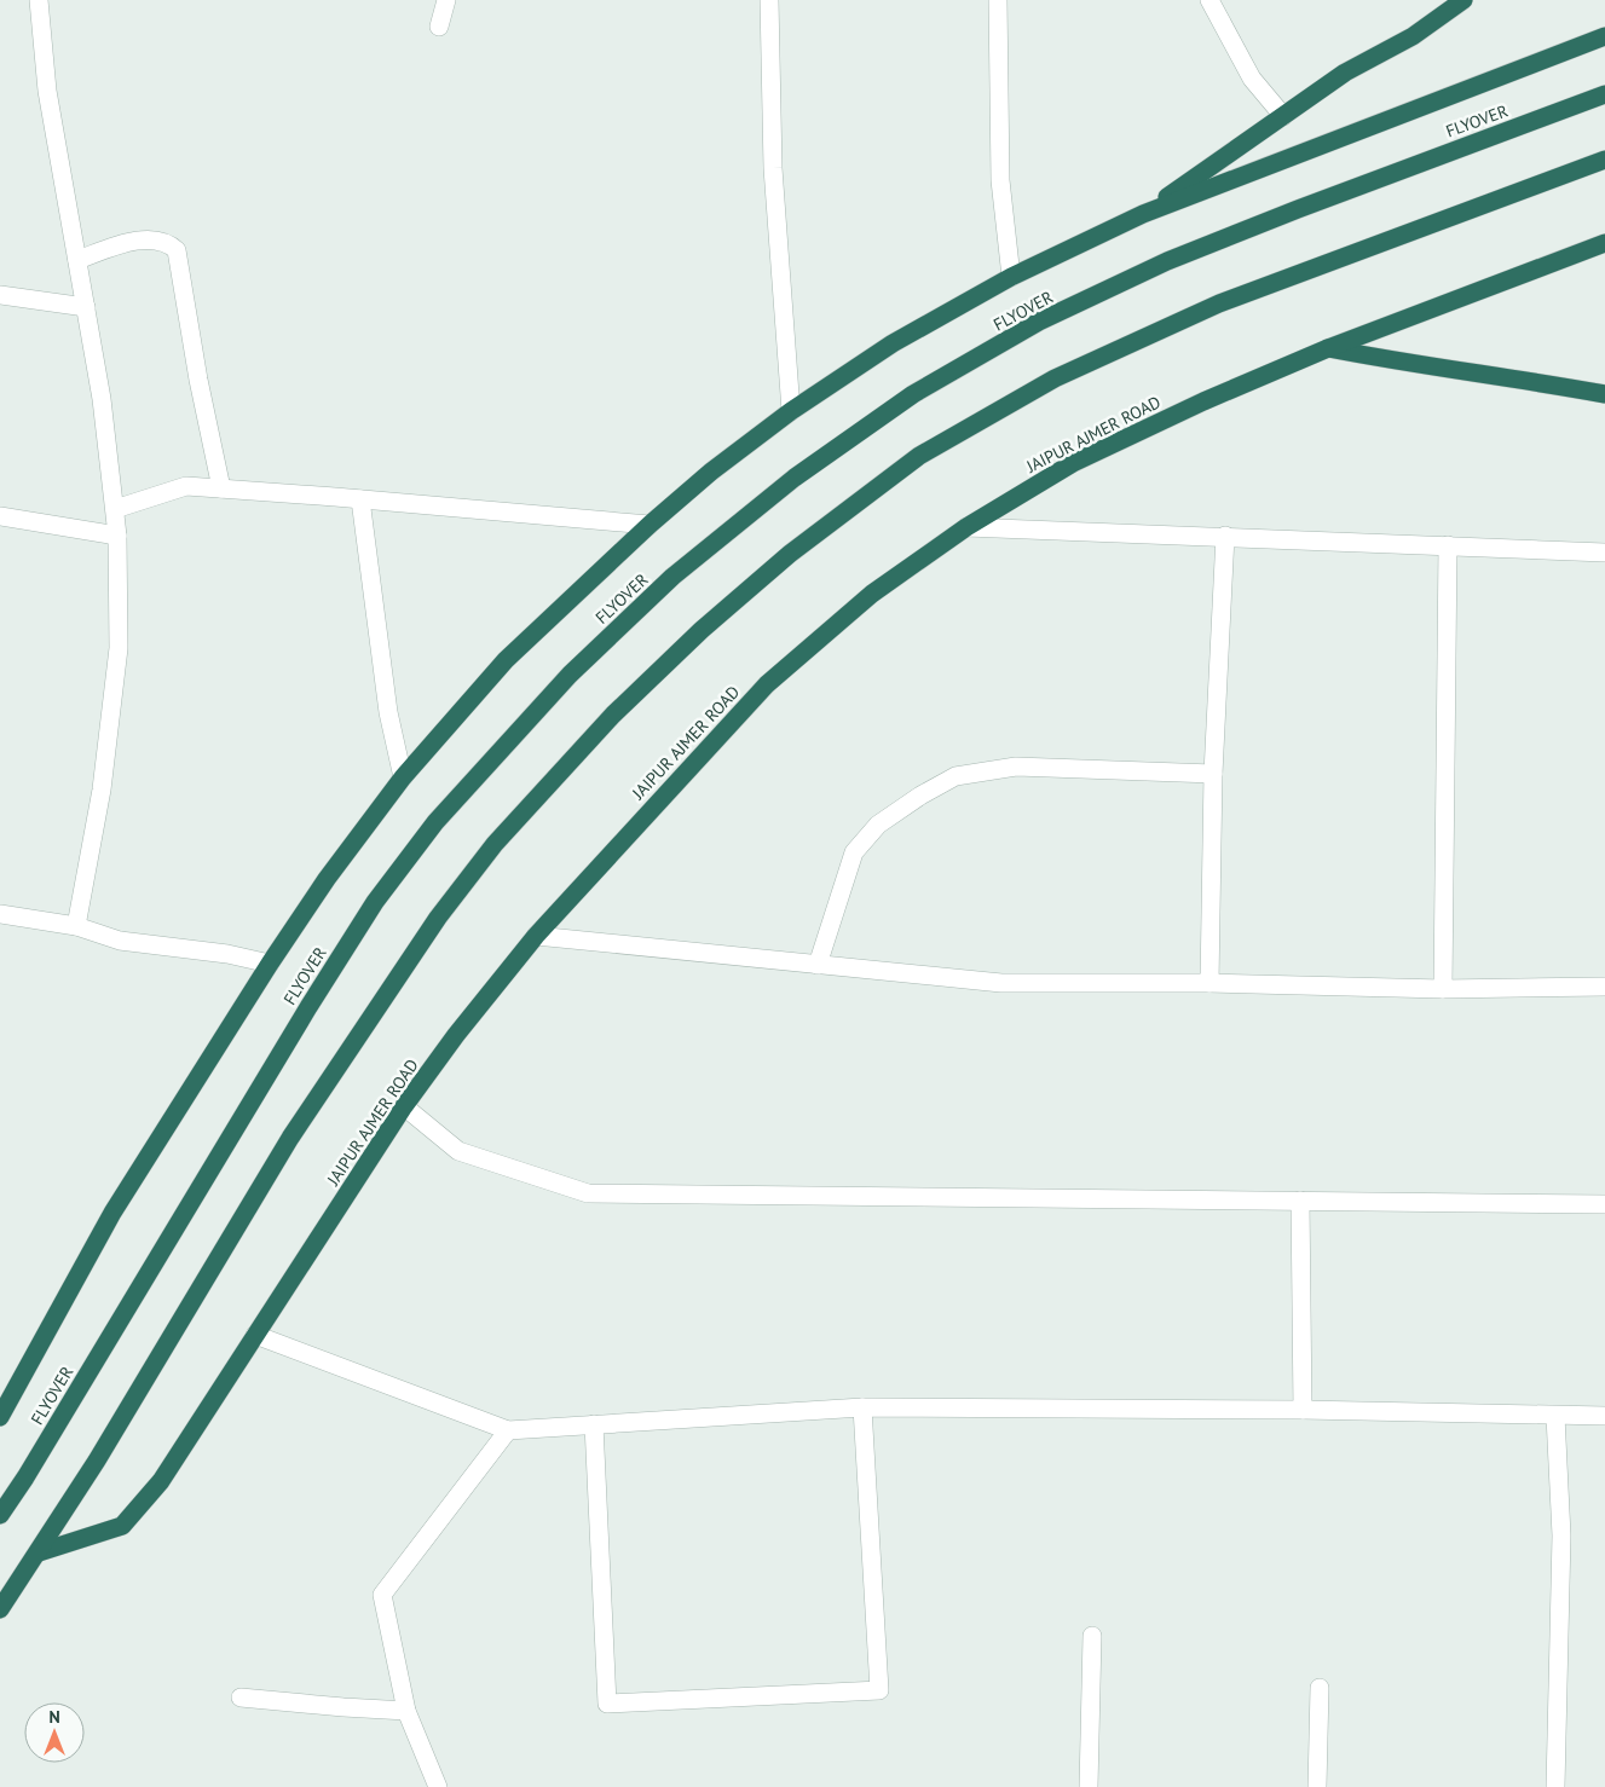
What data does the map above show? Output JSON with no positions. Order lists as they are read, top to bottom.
{
  "streets": {
    "highway": ["FLYOVER", "JAIPUR AJMER ROAD"]
  },
  "north": "top"
}
